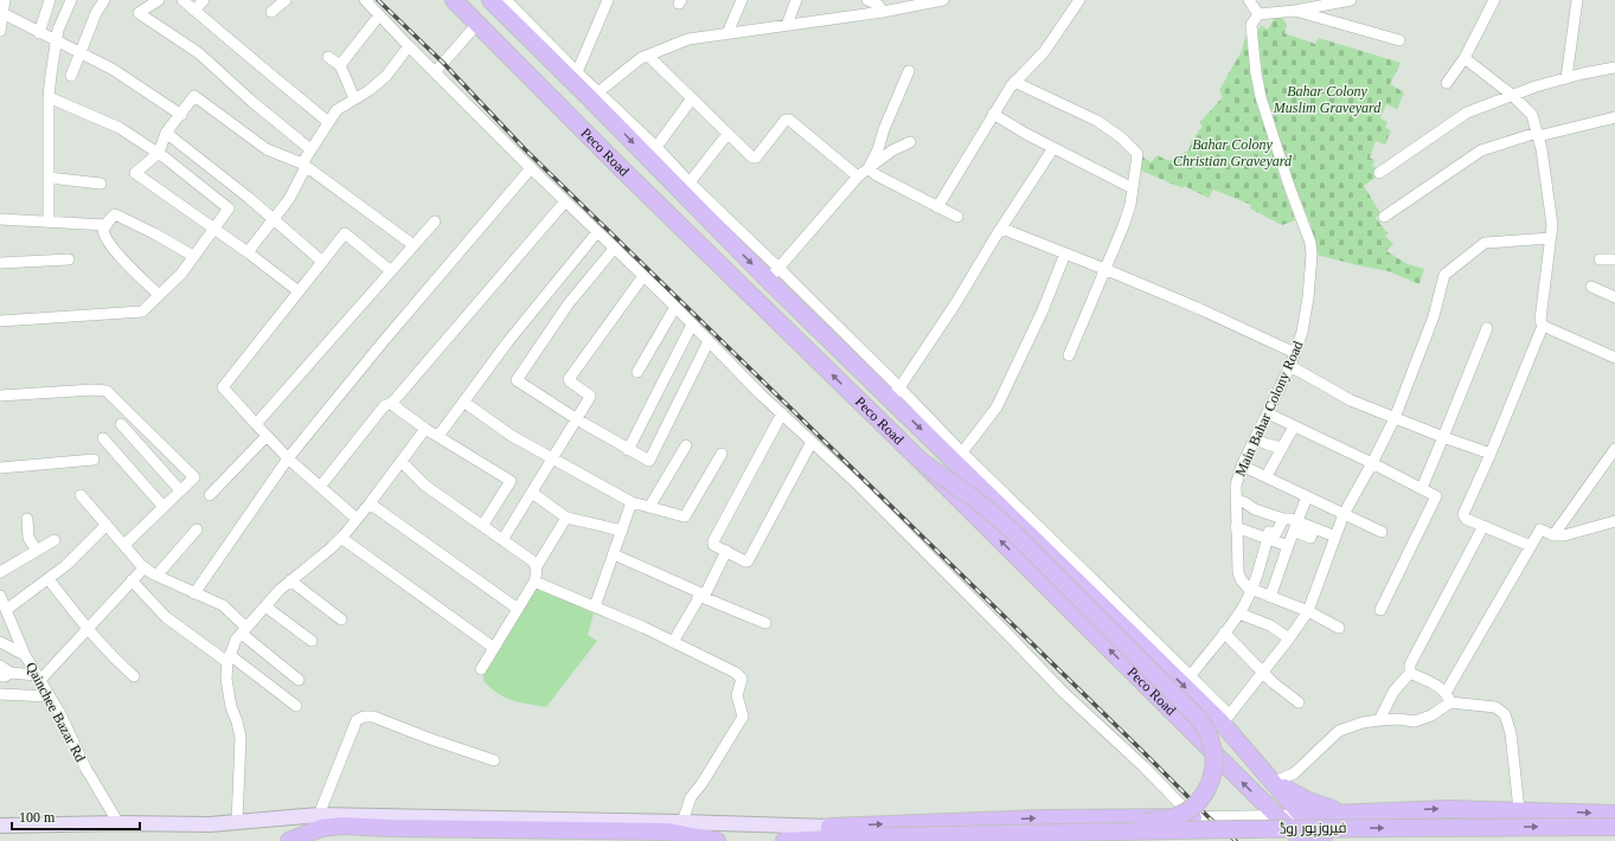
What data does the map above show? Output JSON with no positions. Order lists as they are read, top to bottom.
{
  "streets": {
    "main road": ["Peco Road", "فیروزپور روڈ"],
    "street": ["Main Bahar Colony Road", "Qainchee Bazar Rd"]
  },
  "parks": ["Bahar Colony Muslim Graveyard", "Bahar Colony Christian Graveyard"],
  "scale_bar": "100 m"
}
